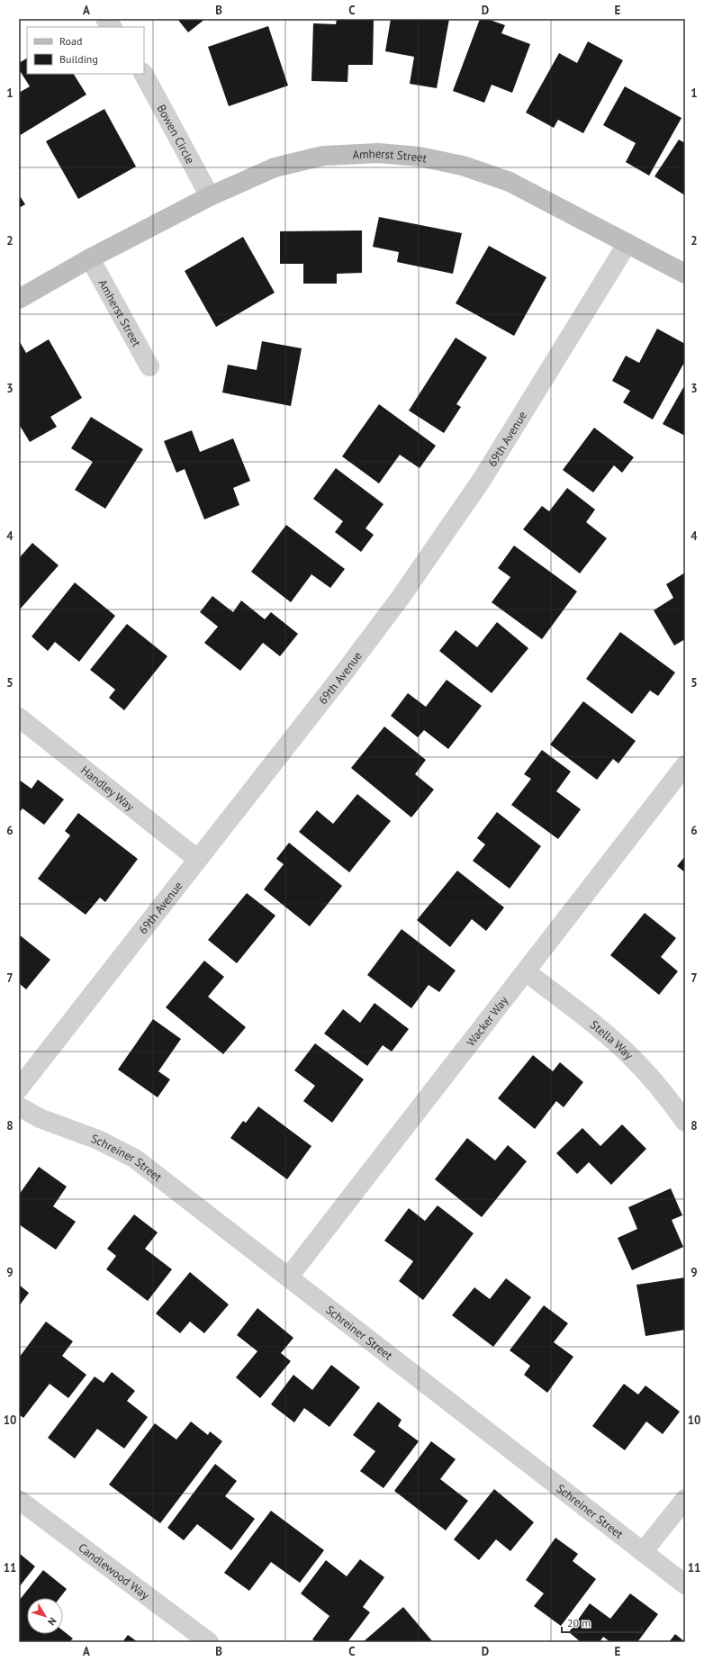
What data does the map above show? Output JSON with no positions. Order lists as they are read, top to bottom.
{
  "streets": {
    "street": [
      "Bowen Circle",
      "Amherst Street",
      "69th Avenue",
      "Handley Way",
      "Wacker Way",
      "Stella Way",
      "Schreiner Street",
      "Candlewood Way"
    ]
  },
  "crossings": [
    ["Bowen Circle", "Amherst Street"],
    ["Amherst Street", "69th Avenue"],
    ["69th Avenue", "Handley Way"],
    ["Wacker Way", "Stella Way"],
    ["Wacker Way", "Schreiner Street"]
  ],
  "legend": ["Road", "Building"],
  "scale_bar": "20 m",
  "north": "bottom right",
  "grid": {
    "columns": [
      "A",
      "B",
      "C",
      "D",
      "E"
    ],
    "rows": [
      "1",
      "2",
      "3",
      "4",
      "5",
      "6",
      "7",
      "8",
      "9",
      "10",
      "11"
    ]
  }
}
